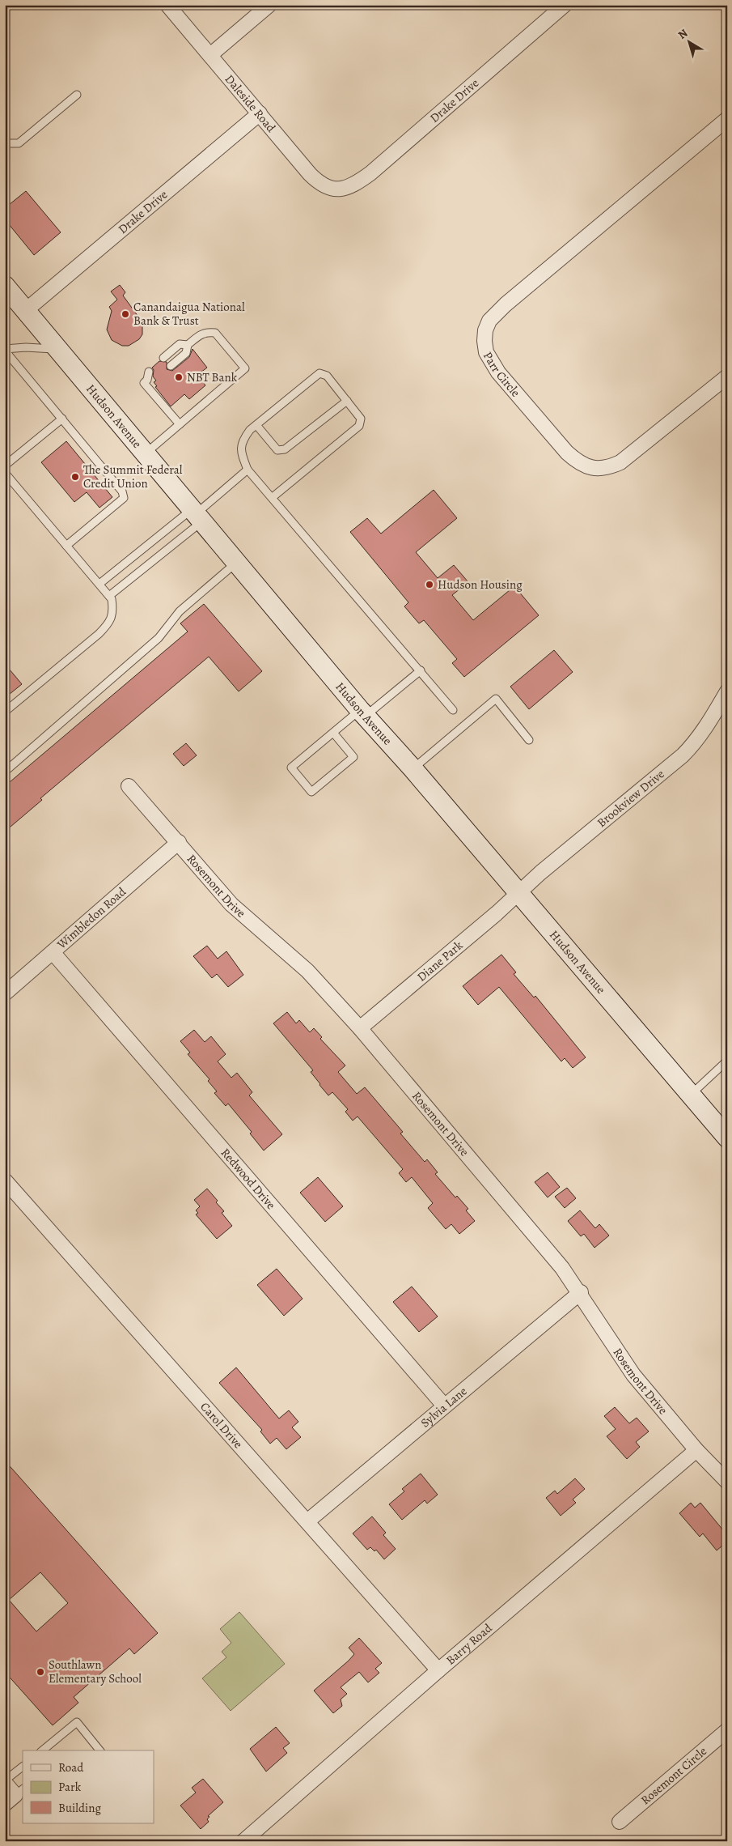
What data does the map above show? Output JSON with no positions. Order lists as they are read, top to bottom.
{
  "streets": {
    "main road": ["Hudson Avenue"],
    "street": [
      "Drake Drive",
      "Daleside Road",
      "Parr Circle",
      "Brookview Drive",
      "Rosemont Drive",
      "Wimbledon Road",
      "Diane Park",
      "Redwood Drive",
      "Sylvia Lane",
      "Carol Drive",
      "Barry Road",
      "Rosemont Circle"
    ]
  },
  "crossings": [
    ["Drake Drive", "Daleside Road"],
    ["Drake Drive", "Hudson Avenue"],
    ["Hudson Avenue", "Brookview Drive"],
    ["Hudson Avenue", "Diane Park"],
    ["Brookview Drive", "Diane Park"],
    ["Rosemont Drive", "Wimbledon Road"],
    ["Rosemont Drive", "Diane Park"],
    ["Rosemont Drive", "Sylvia Lane"],
    ["Rosemont Drive", "Barry Road"],
    ["Wimbledon Road", "Redwood Drive"],
    ["Redwood Drive", "Sylvia Lane"],
    ["Sylvia Lane", "Carol Drive"],
    ["Carol Drive", "Barry Road"]
  ],
  "places": [
    "Canandaigua National Bank & Trust",
    "NBT Bank",
    "The Summit Federal Credit Union",
    "Hudson Housing",
    "Southlawn Elementary School"
  ],
  "legend": ["Road", "Park", "Building"],
  "north": "top left"
}
